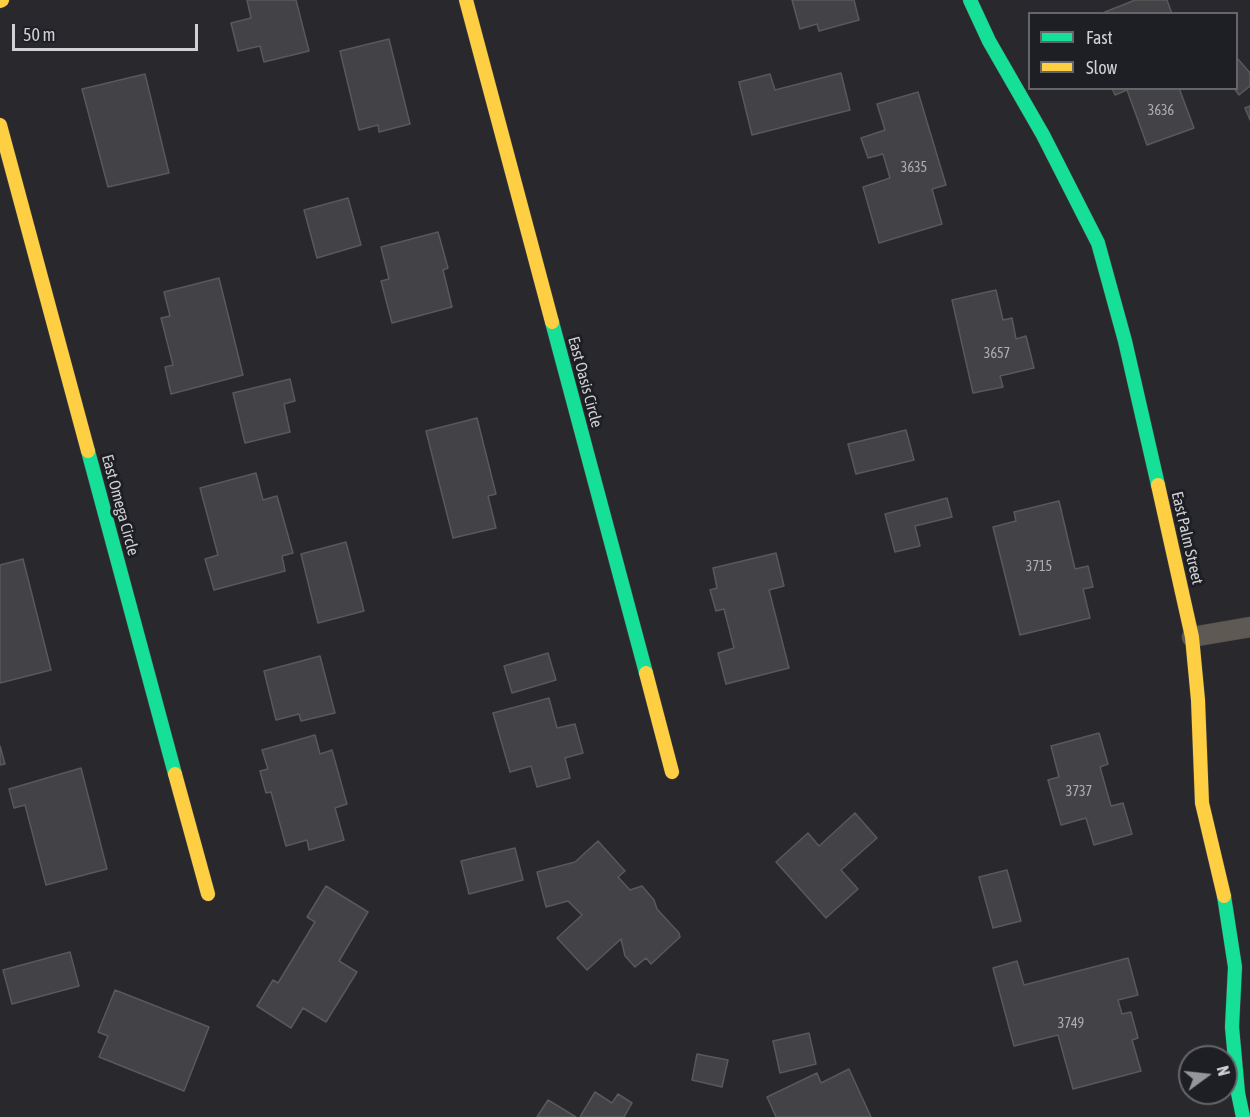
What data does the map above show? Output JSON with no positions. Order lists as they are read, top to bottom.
{
  "streets": {
    "street": ["East Oasis Circle", "East Omega Circle", "East Palm Street"]
  },
  "house_numbers": [
    "3636",
    "3635",
    "3657",
    "3715",
    "3737",
    "3749"
  ],
  "legend": ["Fast", "Slow"],
  "scale_bar": "50 m",
  "north": "right"
}
